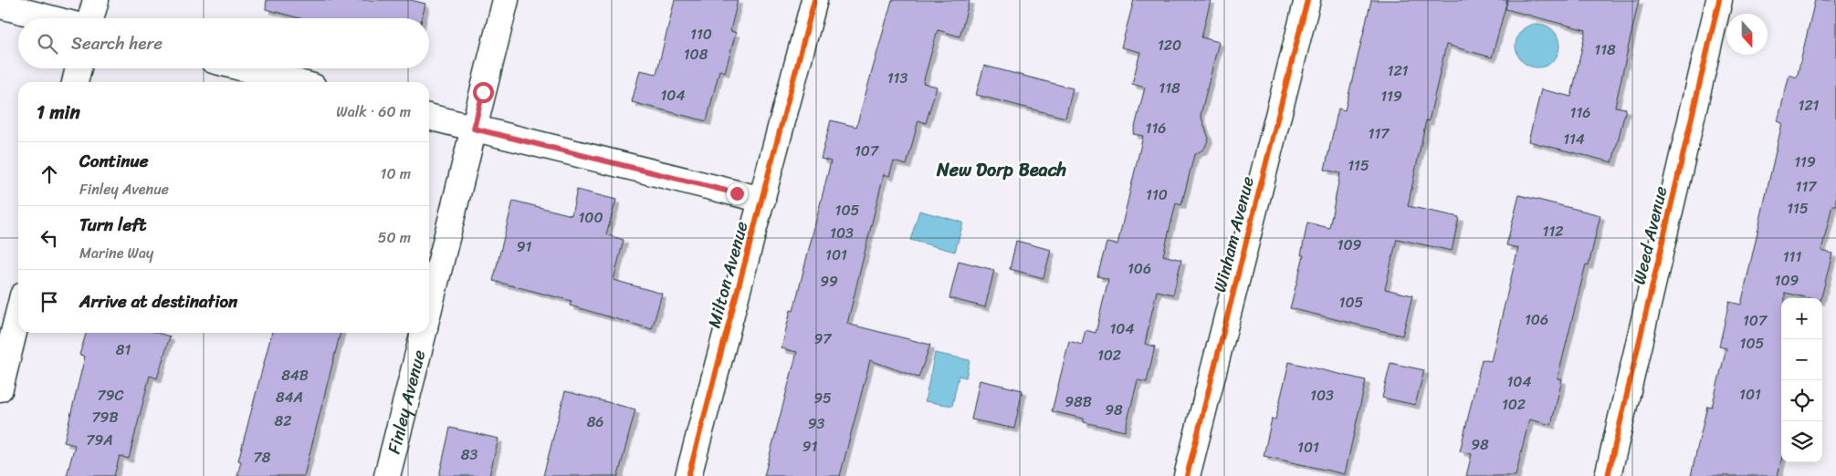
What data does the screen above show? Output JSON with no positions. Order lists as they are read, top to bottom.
{
  "streets": {
    "street": [
      "Winham Avenue",
      "Weed Avenue",
      "Milton Avenue",
      "Finley Avenue"
    ]
  },
  "districts": ["New Dorp Beach"],
  "house_numbers": [
    "110",
    "120",
    "118",
    "108",
    "121",
    "113",
    "118",
    "104",
    "119",
    "121",
    "116",
    "116",
    "117",
    "114",
    "107",
    "119",
    "115",
    "117",
    "110",
    "115",
    "105",
    "100",
    "112",
    "103",
    "109",
    "91",
    "101",
    "111",
    "106",
    "109",
    "99",
    "105",
    "106",
    "107",
    "104",
    "97",
    "105",
    "81",
    "102",
    "84B",
    "104",
    "101",
    "79C",
    "103",
    "84A",
    "95",
    "98B",
    "102",
    "98",
    "79B",
    "82",
    "86",
    "93",
    "79A",
    "98",
    "91",
    "101",
    "83",
    "78"
  ],
  "north": "bottom",
  "page": {
    "search": "Search here",
    "heading": ["1 min", "Walk · 60 m"],
    "list": [
      ["Continue", "Finley Avenue", "10 m"],
      ["Turn left", "Marine Way", "50 m"],
      "Arrive at destination"
    ],
    "map_buttons": ["+", "−"]
  }
}
